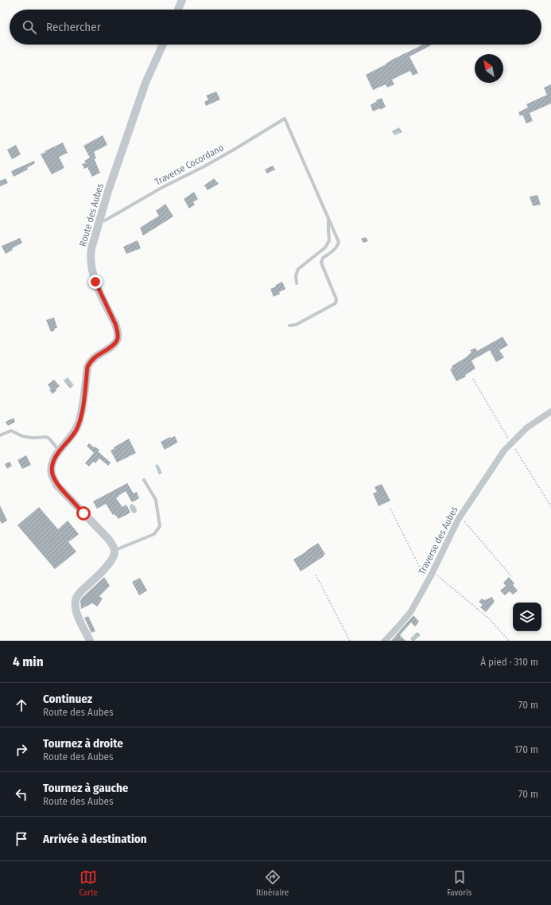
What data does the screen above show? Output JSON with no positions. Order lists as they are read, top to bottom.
{
  "streets": {
    "street": ["Route des Aubes", "Traverse des Aubes"],
    "lane": ["Traverse Cocordano"]
  },
  "crossings": [
    ["Traverse Cocordano", "Route des Aubes"]
  ],
  "north": "top left",
  "page": {
    "search": "Rechercher",
    "heading": ["4 min", "À pied · 310 m"],
    "list": [
      ["Continuez", "Route des Aubes", "70 m"],
      ["Tournez à droite", "Route des Aubes", "170 m"],
      ["Tournez à gauche", "Route des Aubes", "70 m"],
      "Arrivée à destination"
    ],
    "nav": ["Carte", "Itinéraire", "Favoris"]
  }
}
